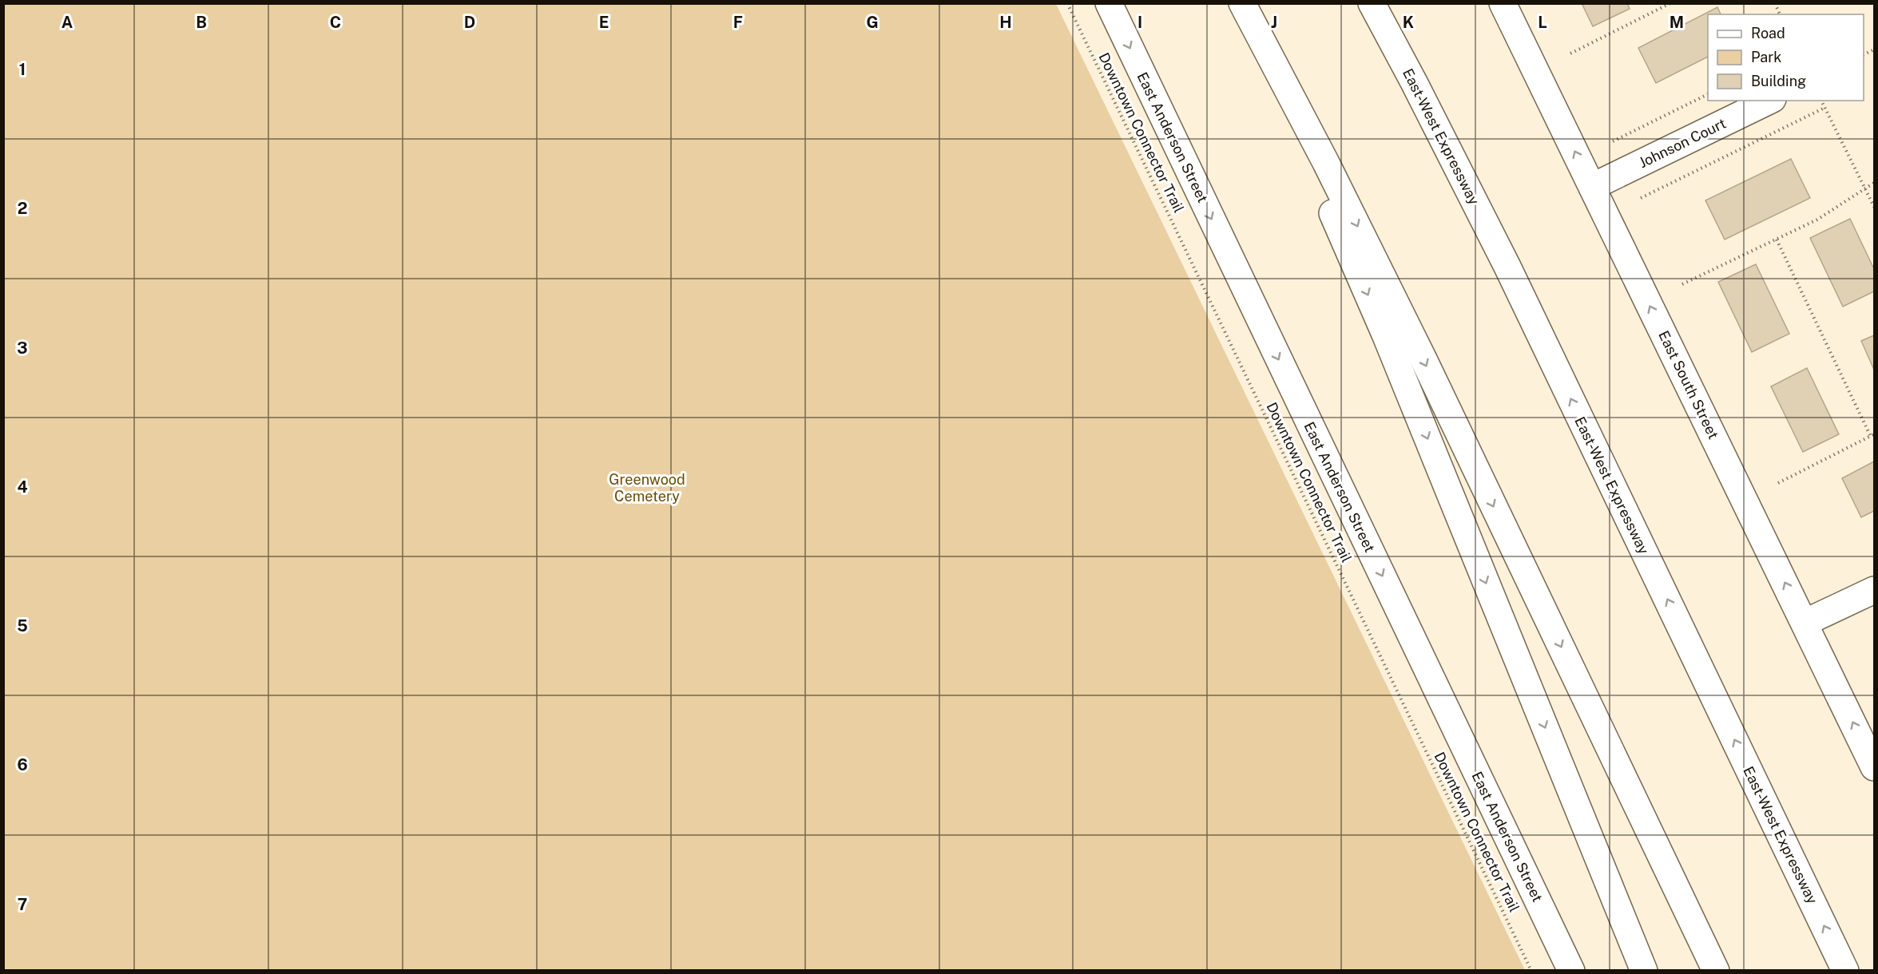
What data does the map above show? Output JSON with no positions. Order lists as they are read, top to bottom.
{
  "streets": {
    "main road": [
      "East-West Expressway",
      "East Anderson Street",
      "Johnson Court",
      "East South Street"
    ],
    "path": ["Downtown Connector Trail"]
  },
  "crossings": [
    ["Johnson Court", "East South Street"]
  ],
  "parks": ["Greenwood Cemetery"],
  "legend": ["Road", "Park", "Building"],
  "grid": {
    "columns": [
      "A",
      "B",
      "C",
      "D",
      "E",
      "F",
      "G",
      "H",
      "I",
      "J",
      "K",
      "L",
      "M"
    ],
    "rows": [
      "1",
      "2",
      "3",
      "4",
      "5",
      "6",
      "7"
    ]
  }
}
